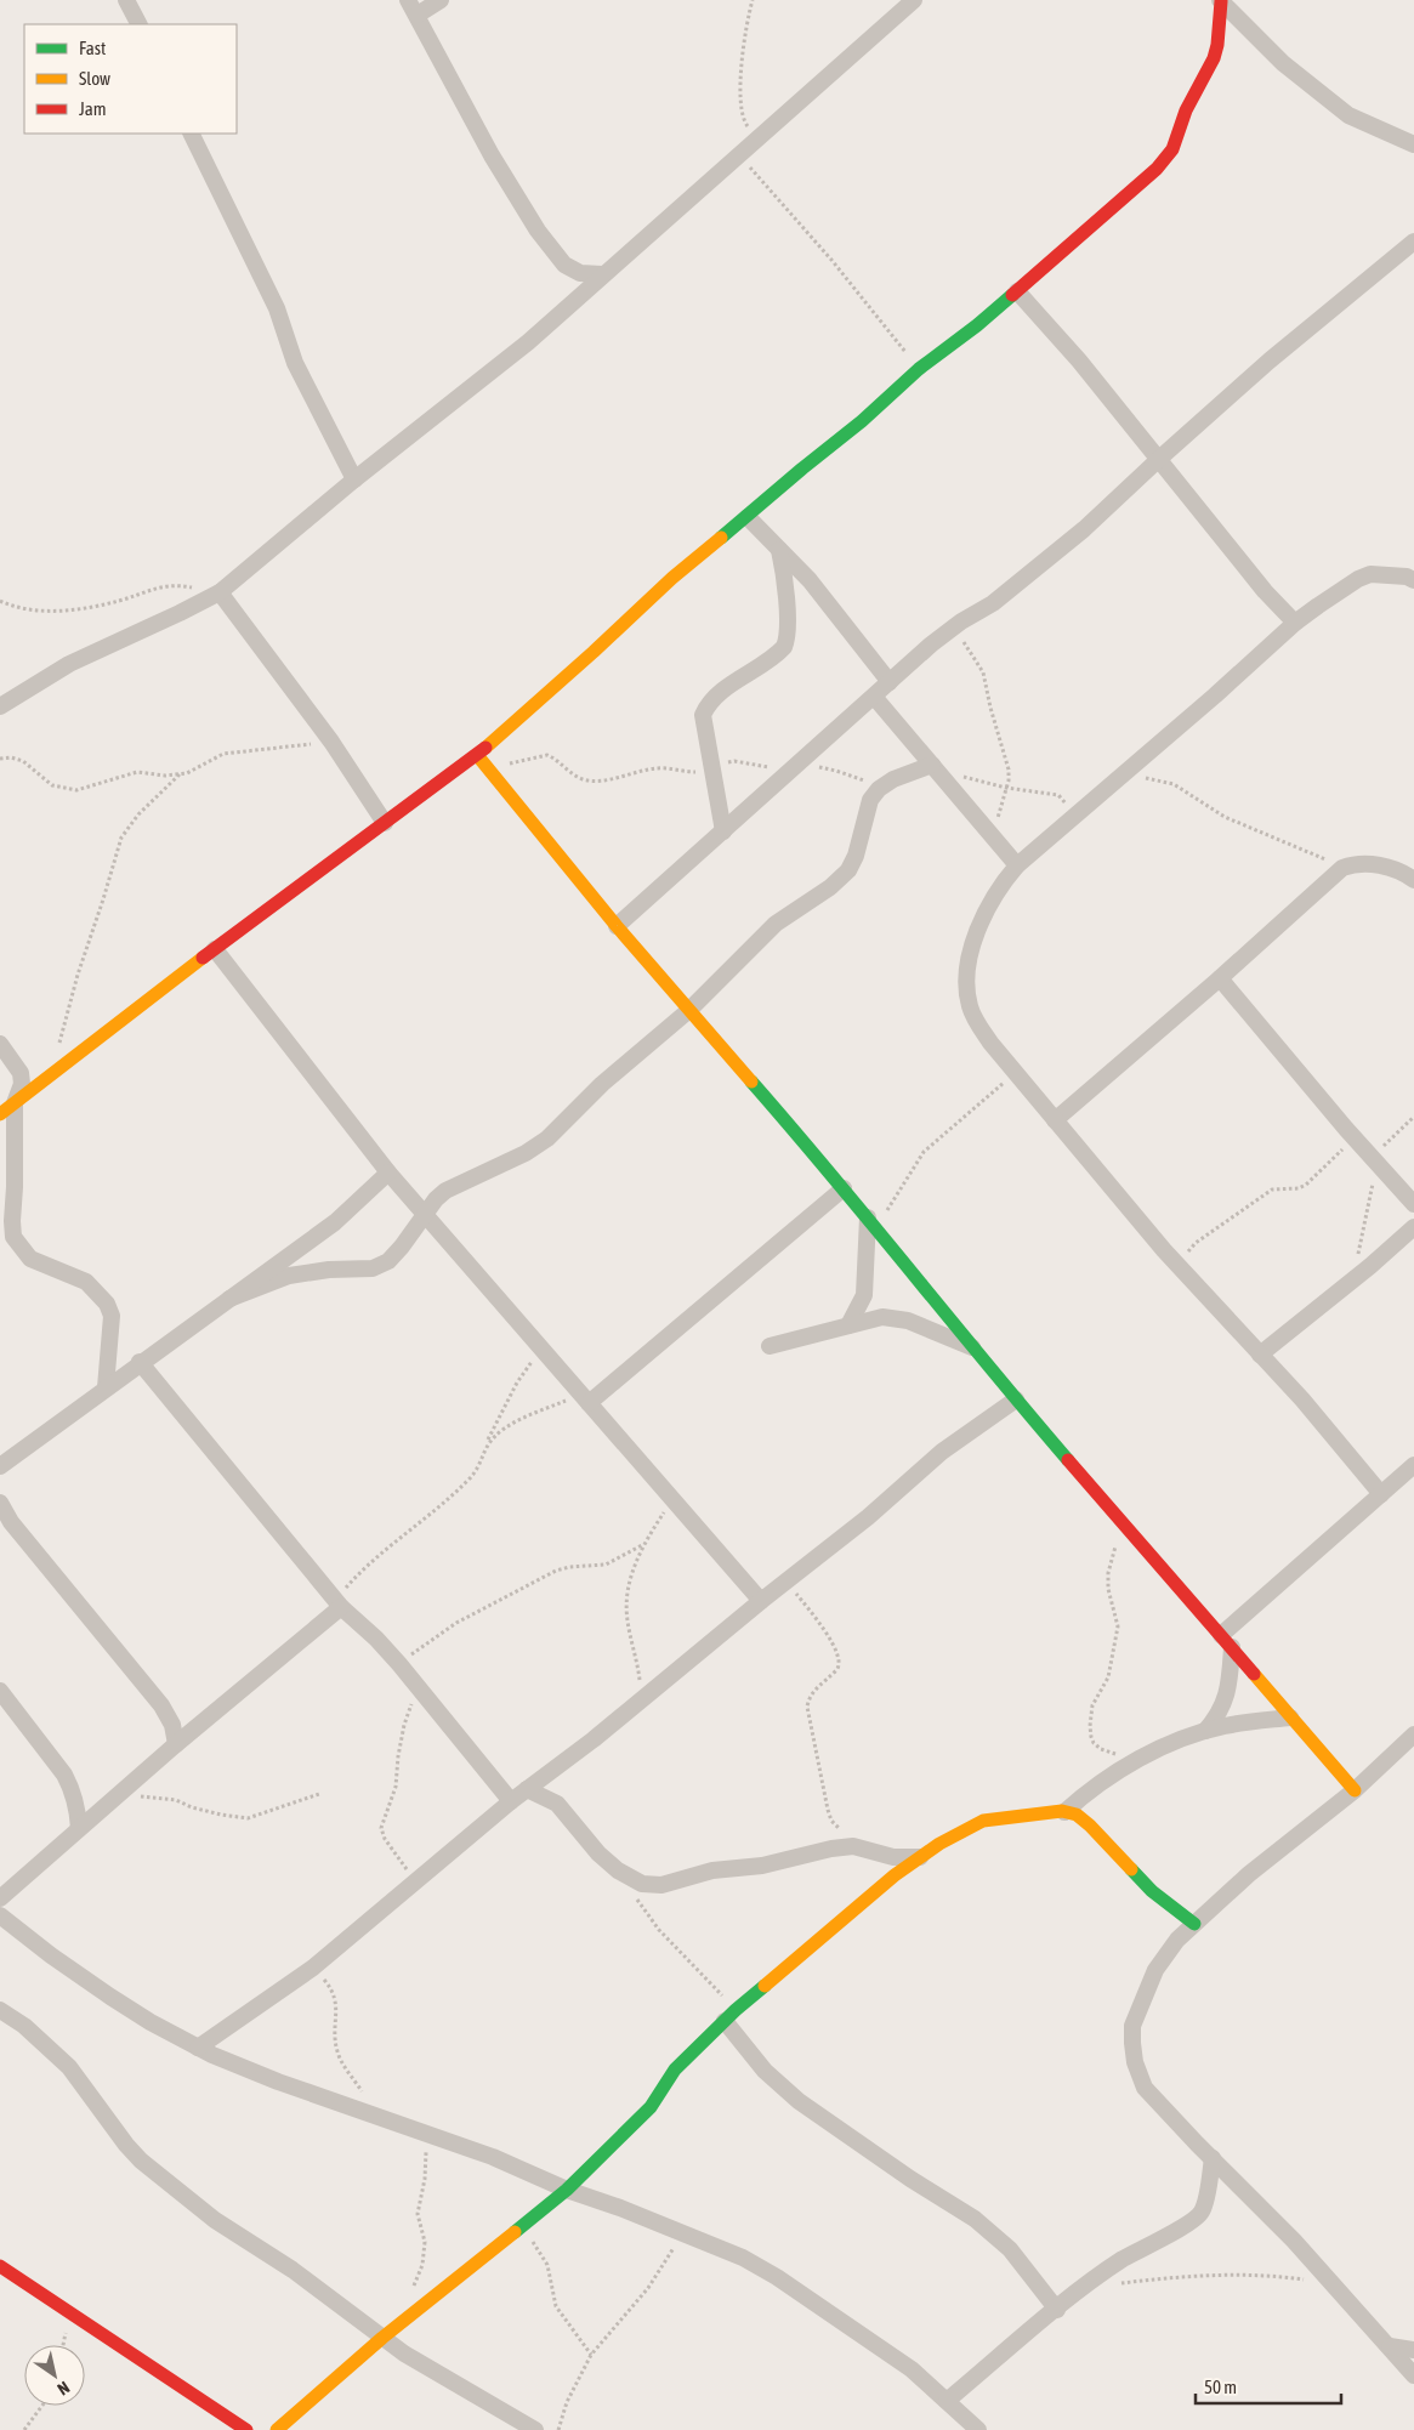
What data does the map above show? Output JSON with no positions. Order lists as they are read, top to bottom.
{
  "legend": ["Fast", "Slow", "Jam"],
  "scale_bar": "50 m",
  "north": "bottom right"
}
